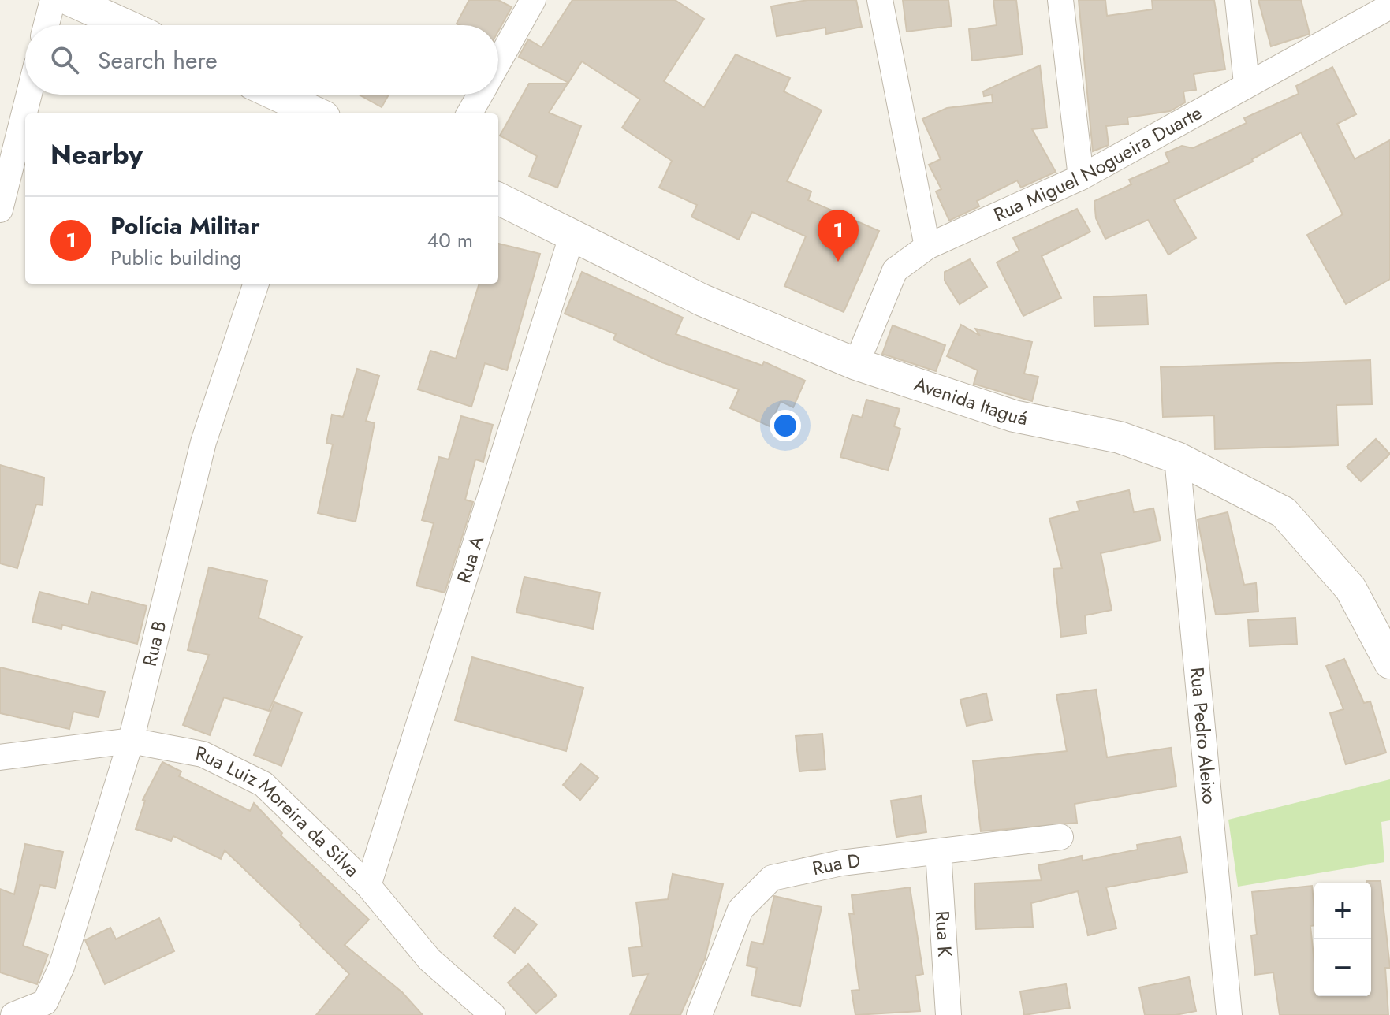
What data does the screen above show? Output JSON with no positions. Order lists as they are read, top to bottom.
{
  "streets": {
    "street": [
      "Rua Miguel Nogueira Duarte",
      "Avenida Itaguá",
      "Rua A",
      "Rua B",
      "Rua Pedro Aleixo",
      "Rua Luiz Moreira da Silva",
      "Rua D",
      "Rua K"
    ]
  },
  "crossings": [
    ["Rua Miguel Nogueira Duarte", "Avenida Itaguá"],
    ["Avenida Itaguá", "Rua A"],
    ["Avenida Itaguá", "Rua Pedro Aleixo"],
    ["Rua A", "Rua Luiz Moreira da Silva"],
    ["Rua B", "Rua Luiz Moreira da Silva"],
    ["Rua D", "Rua K"]
  ],
  "page": {
    "search": "Search here",
    "heading": "Nearby",
    "list": [
      {
        "mark": "1",
        "name": "Polícia Militar",
        "note": "Public building",
        "value": "40 m"
      }
    ],
    "pins": "1",
    "map_buttons": ["+", "−"]
  }
}
